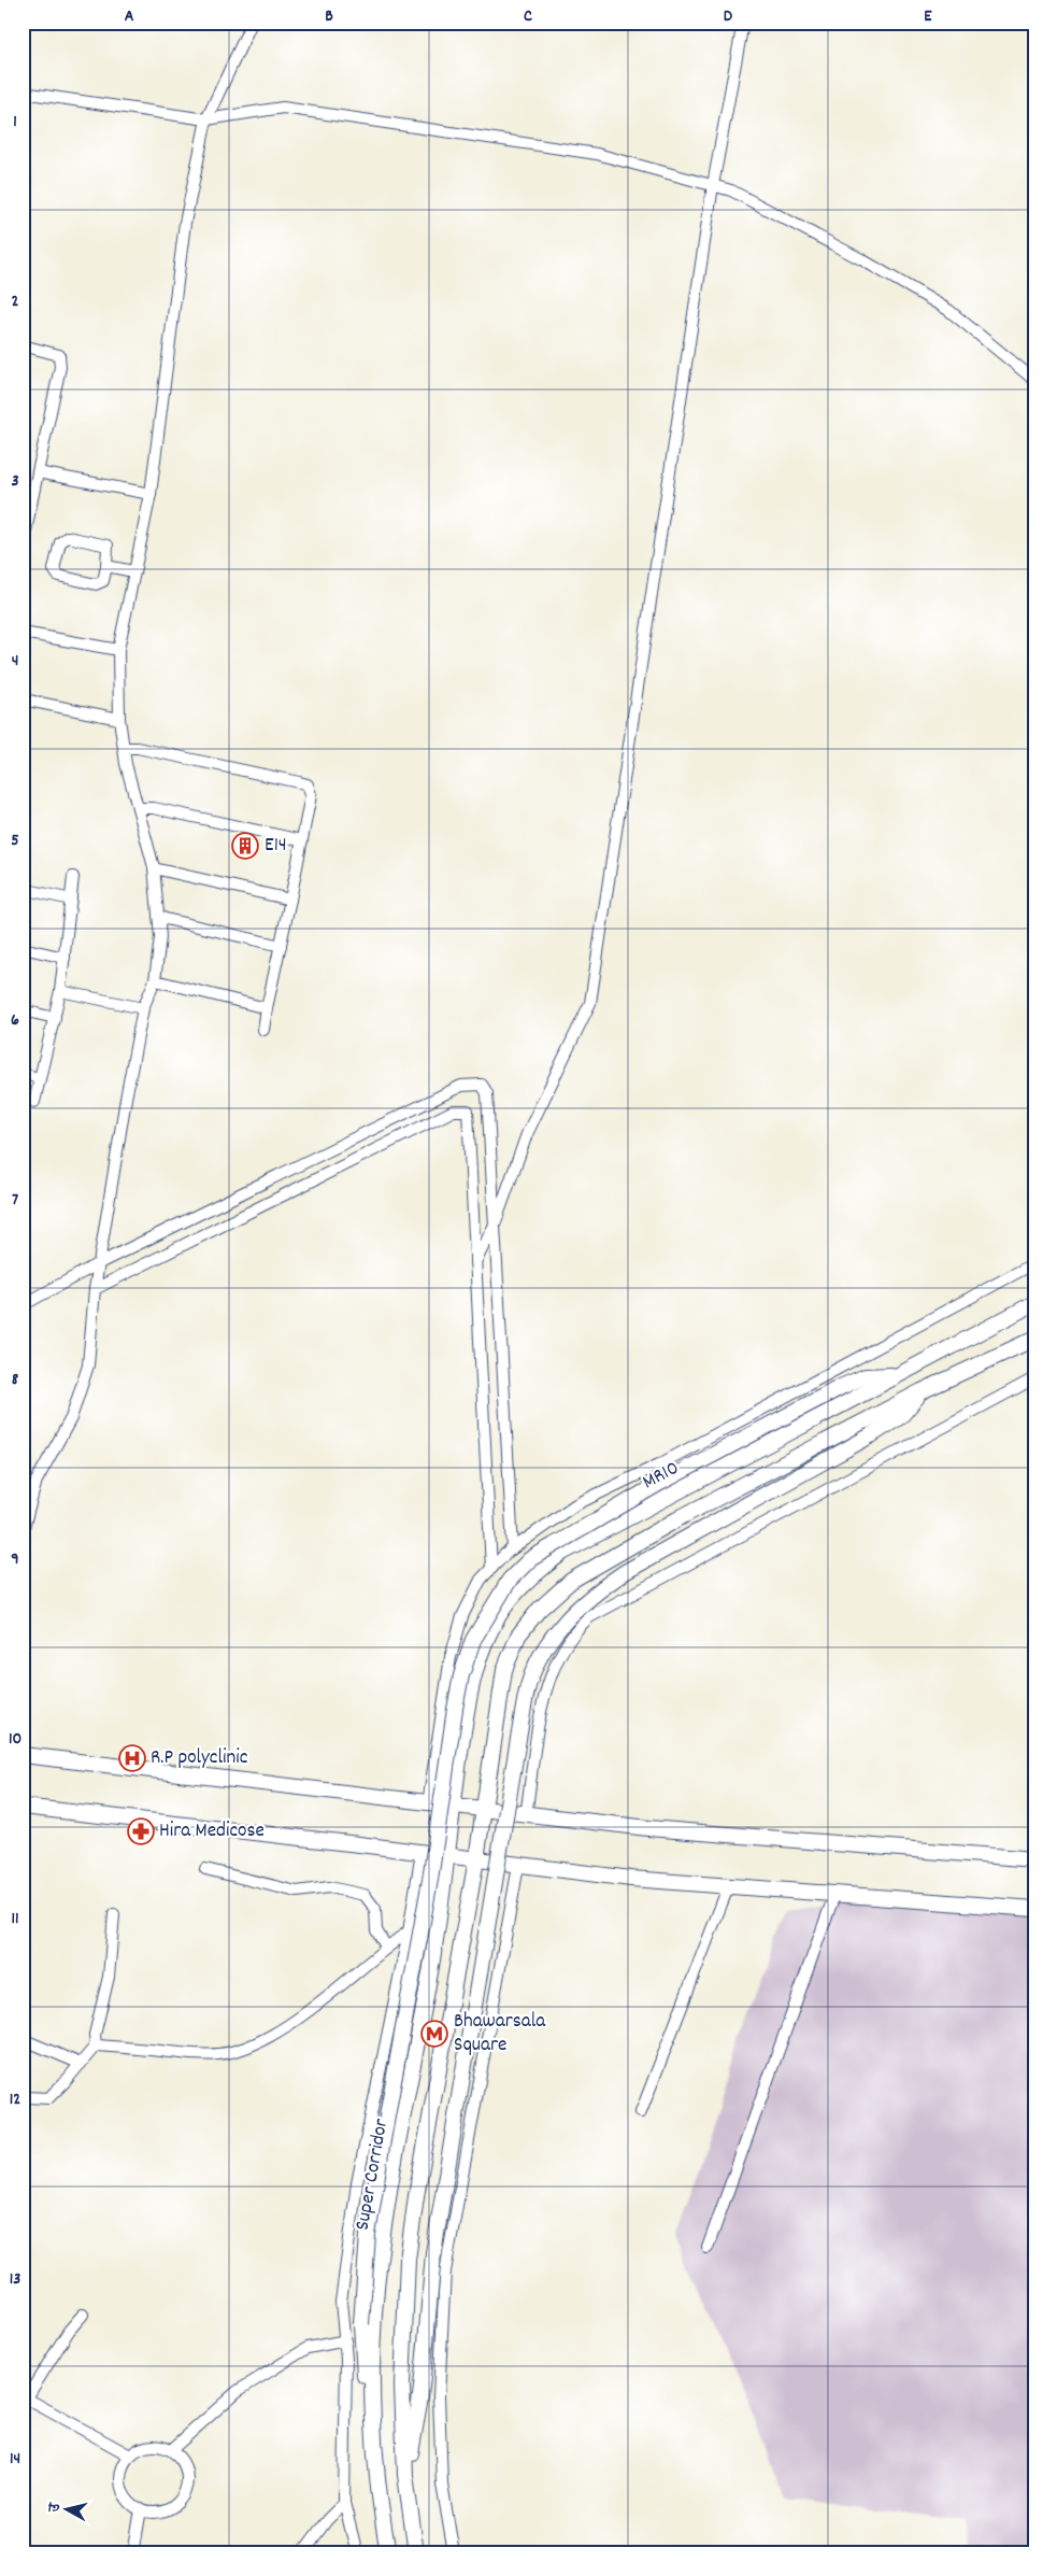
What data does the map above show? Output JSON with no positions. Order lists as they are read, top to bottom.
{
  "streets": {
    "main road": ["MR10", "Super Corridor"]
  },
  "crossings": [
    ["MR10", "Super Corridor"]
  ],
  "places": {
    "building": ["E14"],
    "hospital": ["R.P polyclinic"],
    "pharmacy": ["Hira Medicose"],
    "metro station": ["Bhawarsala Square"]
  },
  "north": "left",
  "grid": {
    "columns": [
      "A",
      "B",
      "C",
      "D",
      "E"
    ],
    "rows": [
      "1",
      "2",
      "3",
      "4",
      "5",
      "6",
      "7",
      "8",
      "9",
      "10",
      "11",
      "12",
      "13",
      "14"
    ]
  }
}
